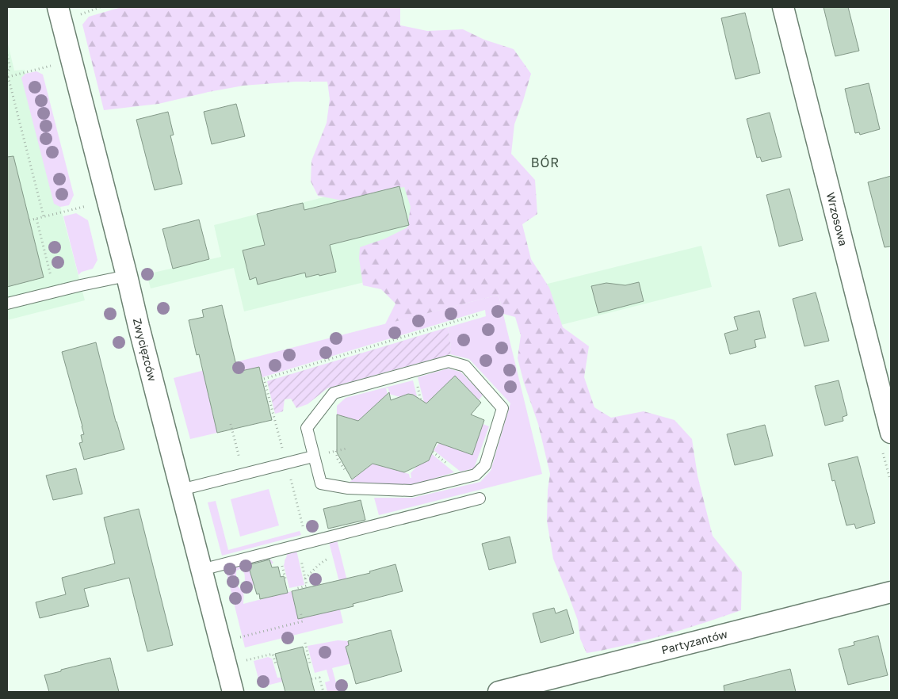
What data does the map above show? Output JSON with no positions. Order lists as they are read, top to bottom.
{
  "streets": {
    "street": ["Wrzosowa", "Zwycięzców", "Partyzantów"]
  },
  "districts": ["BÓR"]
}
